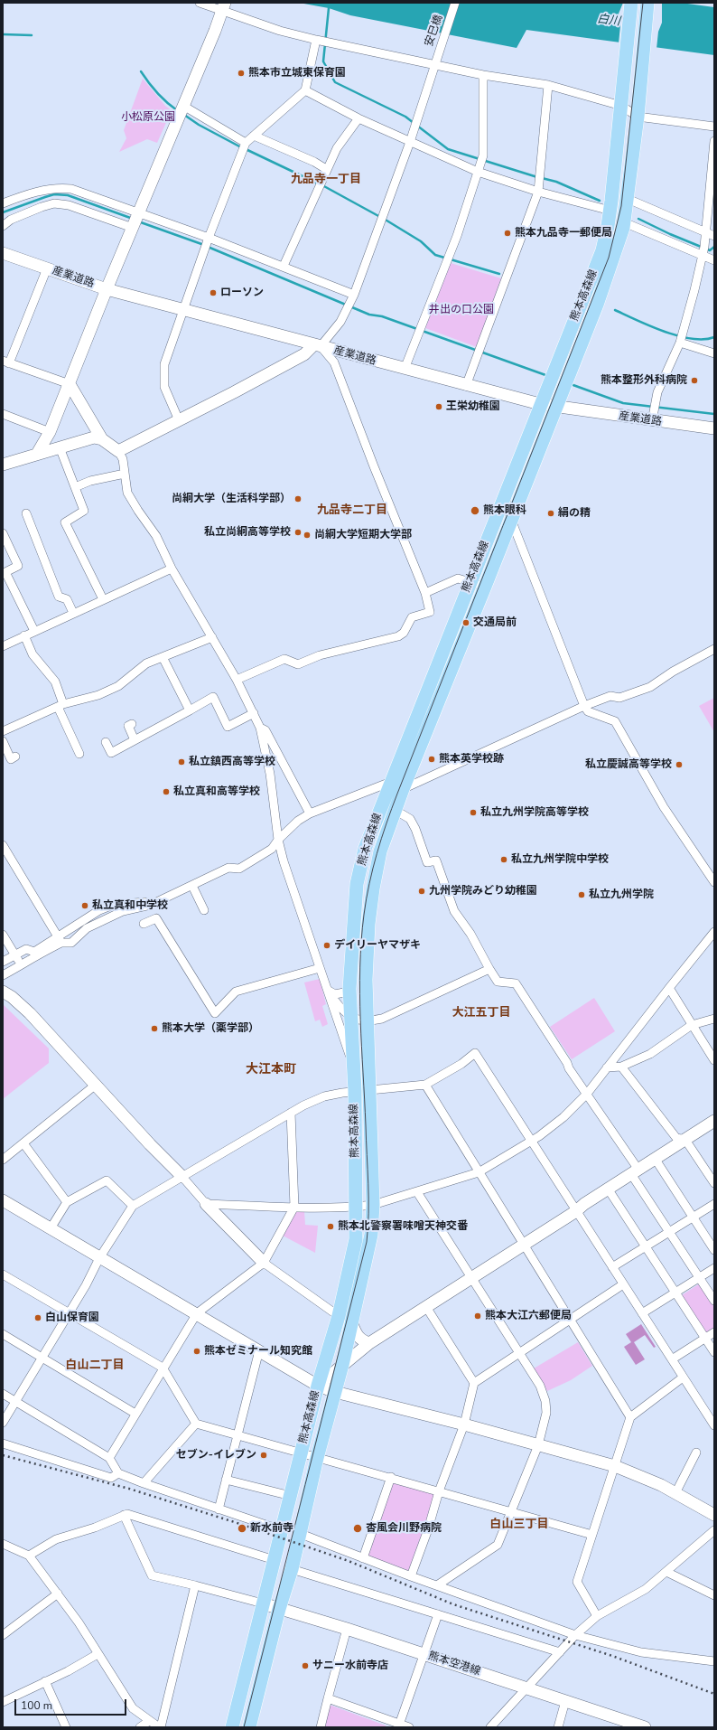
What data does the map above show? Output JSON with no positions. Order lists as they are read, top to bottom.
{
  "streets": {
    "main road": ["熊本高森線"],
    "street": ["安巳橋", "産業道路", "熊本空港線"]
  },
  "crossings": [
    ["安巳橋", "産業道路"],
    ["産業道路", "熊本高森線"],
    ["熊本高森線", "熊本空港線"]
  ],
  "districts": [
    "九品寺一丁目",
    "九品寺二丁目",
    "大江五丁目",
    "大江本町",
    "白山二丁目",
    "白山三丁目"
  ],
  "water": ["白川"],
  "parks": ["小松原公園", "井出の口公園"],
  "places": [
    "熊本市立城東保育園",
    "熊本九品寺一郵便局",
    "ローソン",
    "熊本整形外科病院",
    "王栄幼稚園",
    "尚絅大学（生活科学部）",
    "熊本眼科",
    "絹の精",
    "私立尚絅高等学校",
    "尚絅大学短期大学部",
    "交通局前",
    "熊本英学校跡",
    "私立鎮西高等学校",
    "私立慶誠高等学校",
    "私立真和高等学校",
    "私立九州学院高等学校",
    "私立九州学院中学校",
    "九州学院みどり幼稚園",
    "私立九州学院",
    "私立真和中学校",
    "デイリーヤマザキ",
    "熊本大学（薬学部）",
    "熊本北警察署味噌天神交番",
    "熊本大江六郵便局",
    "白山保育園",
    "熊本ゼミナール知究館",
    "セブン-イレブン",
    "新水前寺",
    "杏風会川野病院",
    "サニー水前寺店"
  ],
  "scale_bar": "100 m"
}
